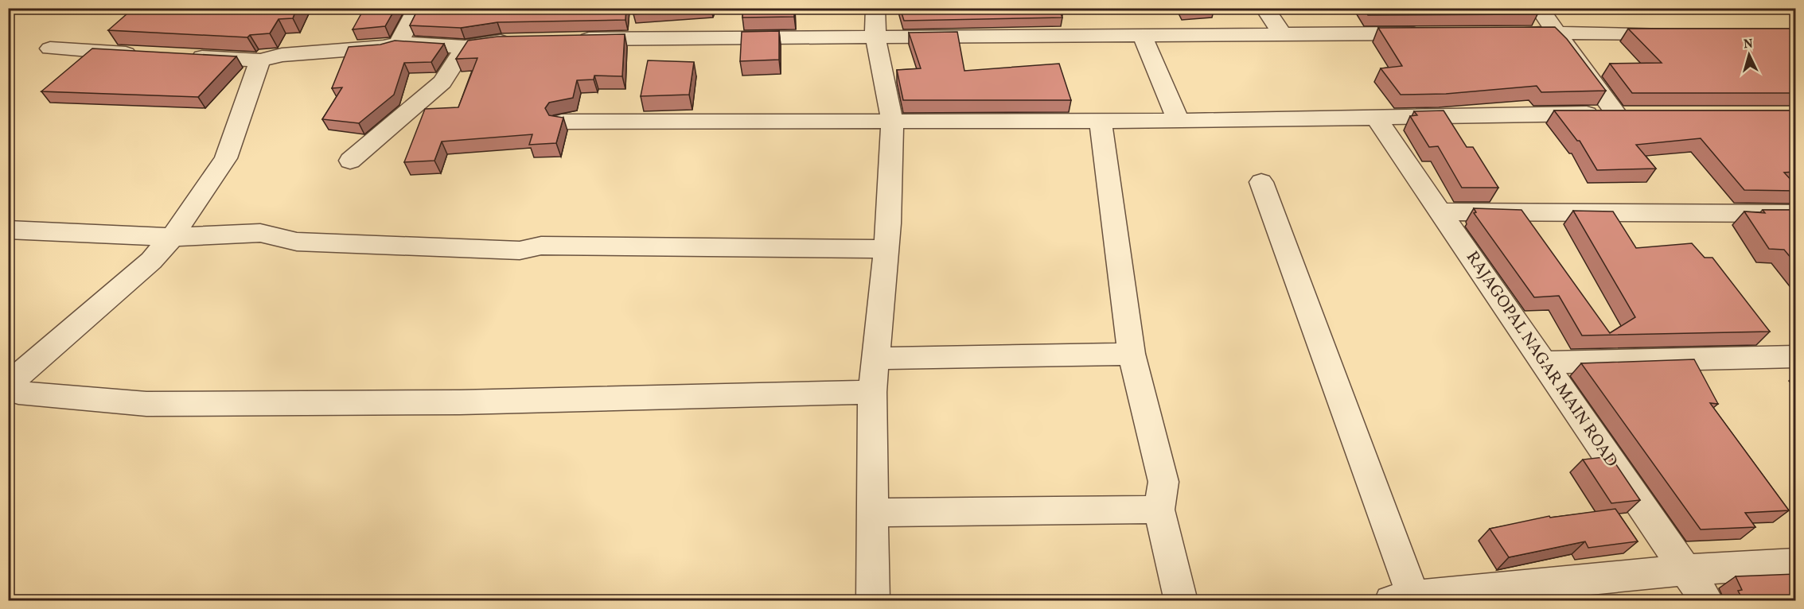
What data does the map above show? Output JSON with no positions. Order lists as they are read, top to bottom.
{
  "streets": {
    "street": ["RAJAGOPAL NAGAR MAIN ROAD"]
  },
  "north": "top"
}
